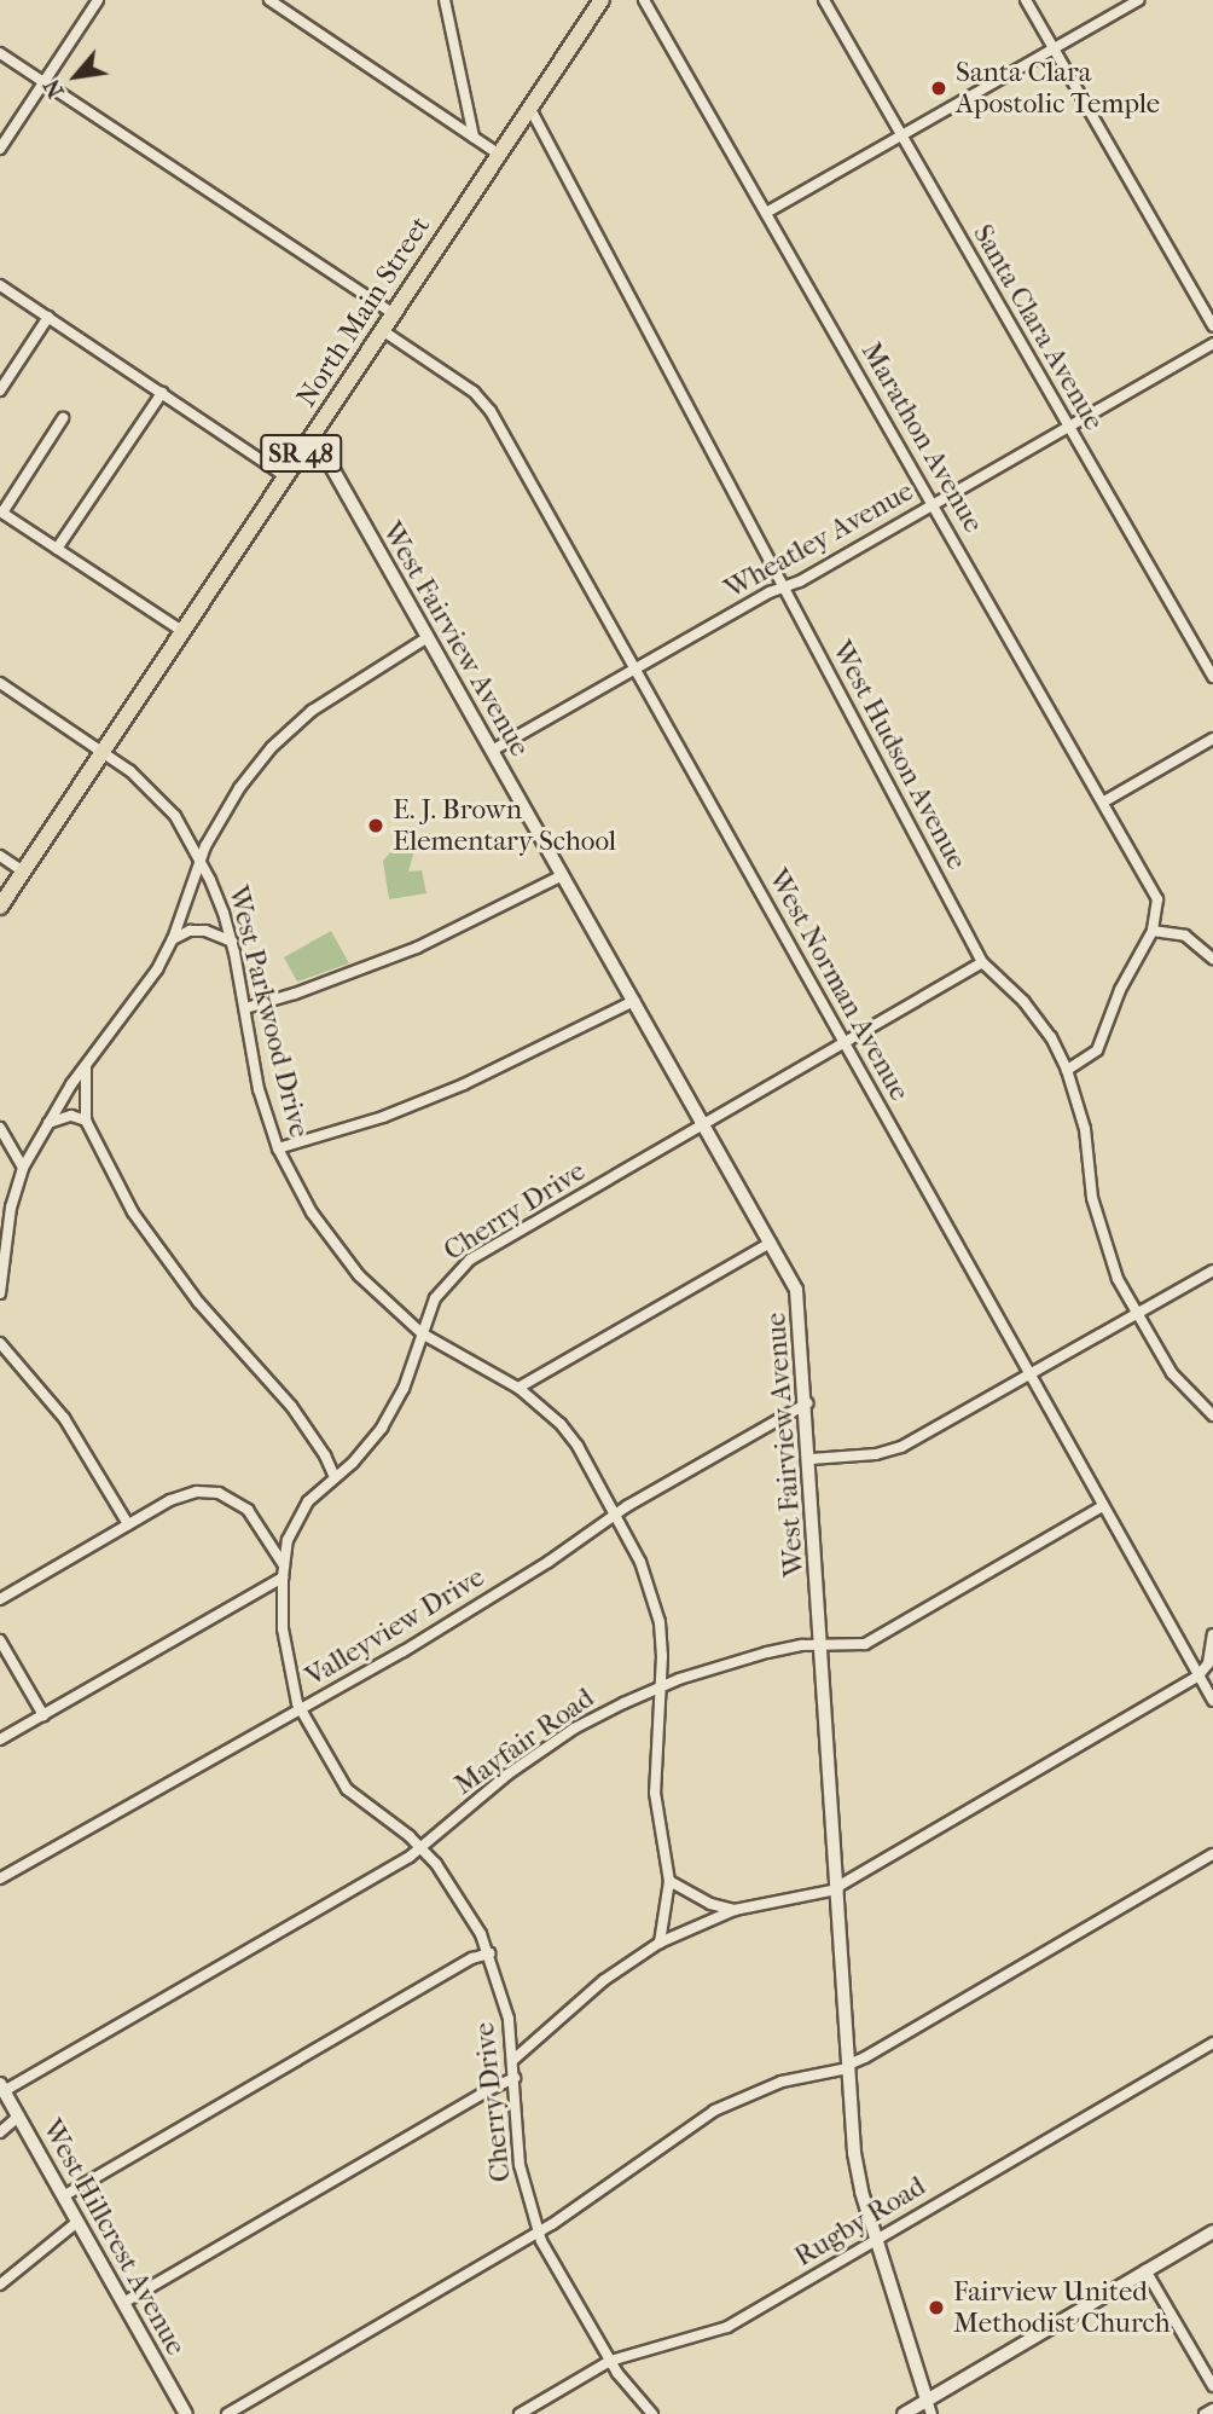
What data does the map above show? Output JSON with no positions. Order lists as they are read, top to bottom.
{
  "streets": {
    "main road": ["North Main Street", "SR 48"],
    "street": [
      "Santa Clara Avenue",
      "Marathon Avenue",
      "Wheatley Avenue",
      "West Fairview Avenue",
      "West Hudson Avenue",
      "West Norman Avenue",
      "West Parkwood Drive",
      "Cherry Drive",
      "Valleyview Drive",
      "Mayfair Road",
      "Rugby Road",
      "West Hillcrest Avenue"
    ]
  },
  "crossings": [
    ["North Main Street", "West Fairview Avenue"],
    ["North Main Street", "West Hudson Avenue"],
    ["North Main Street", "West Norman Avenue"],
    ["North Main Street", "West Parkwood Drive"],
    ["Santa Clara Avenue", "Wheatley Avenue"],
    ["Marathon Avenue", "Wheatley Avenue"],
    ["Wheatley Avenue", "West Fairview Avenue"],
    ["Wheatley Avenue", "West Hudson Avenue"],
    ["Wheatley Avenue", "West Norman Avenue"],
    ["West Fairview Avenue", "Cherry Drive"],
    ["West Fairview Avenue", "Valleyview Drive"],
    ["West Fairview Avenue", "Mayfair Road"],
    ["West Fairview Avenue", "Rugby Road"],
    ["West Hudson Avenue", "Cherry Drive"],
    ["West Norman Avenue", "Cherry Drive"],
    ["West Norman Avenue", "Mayfair Road"],
    ["West Parkwood Drive", "Cherry Drive"],
    ["West Parkwood Drive", "Valleyview Drive"],
    ["West Parkwood Drive", "Mayfair Road"],
    ["Cherry Drive", "Valleyview Drive"],
    ["Cherry Drive", "Mayfair Road"],
    ["Cherry Drive", "Rugby Road"],
    ["Mayfair Road", "West Hillcrest Avenue"]
  ],
  "places": ["Santa Clara Apostolic Temple", "E. J. Brown Elementary School", "Fairview United Methodist Church"],
  "north": "bottom left"
}
